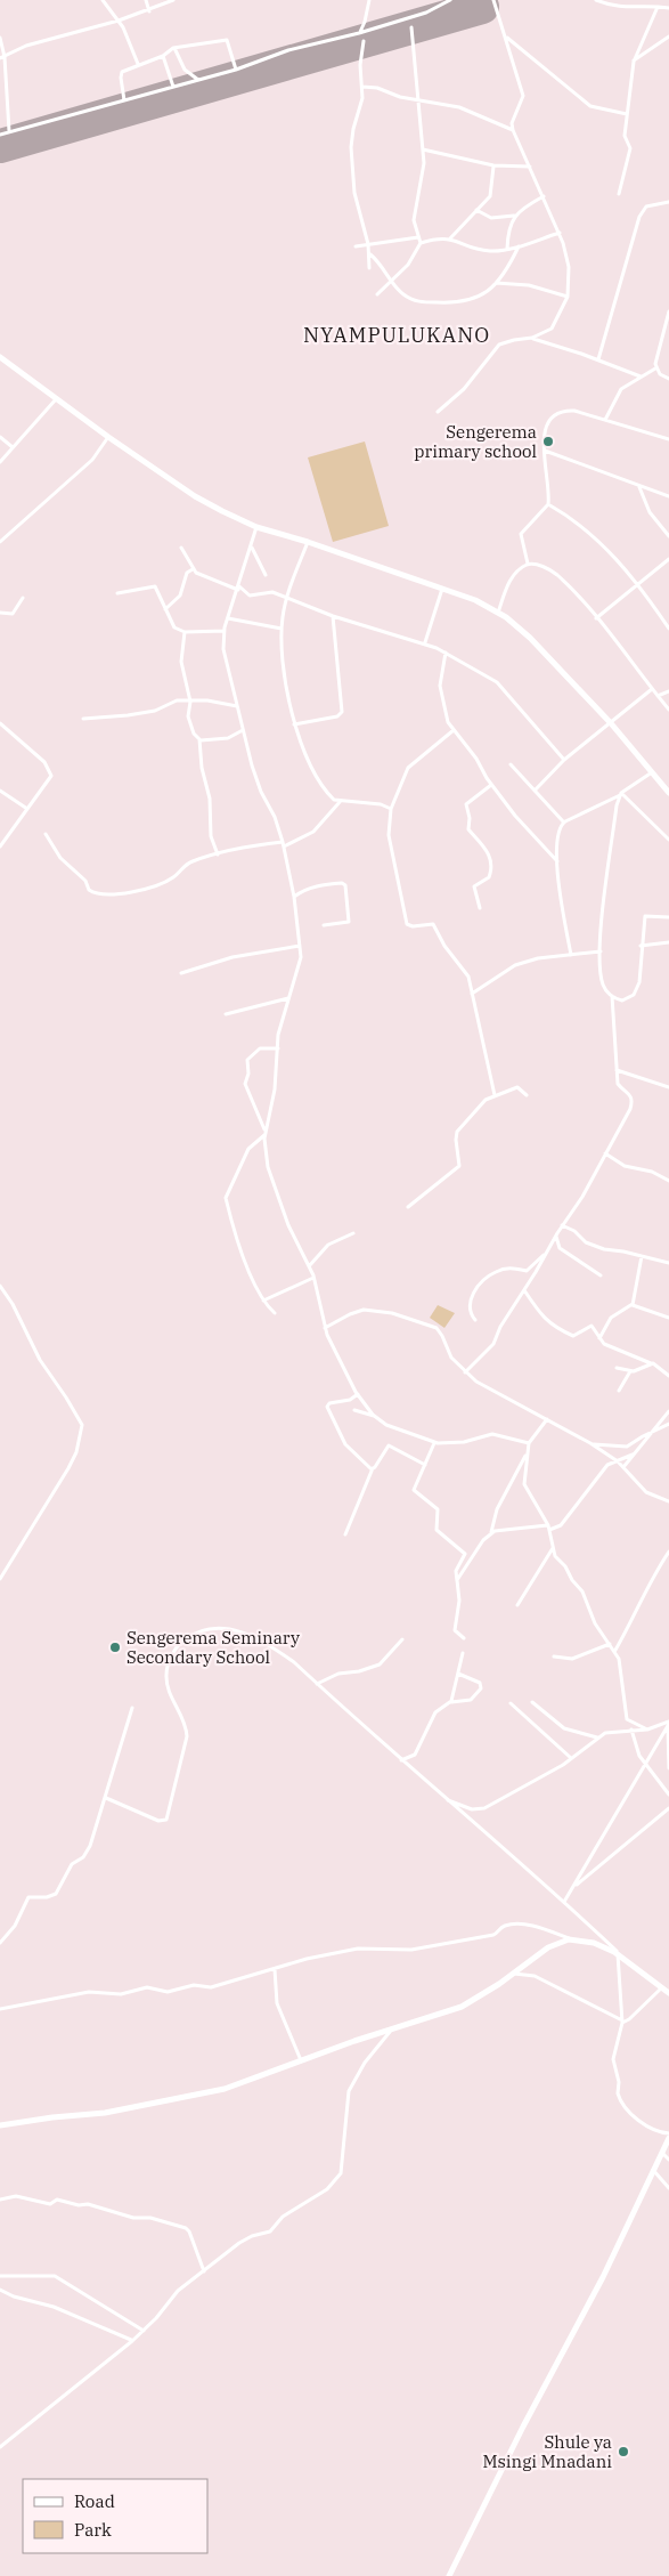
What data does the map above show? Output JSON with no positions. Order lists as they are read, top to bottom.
{
  "districts": ["NYAMPULUKANO"],
  "places": ["Sengerema primary school", "Sengerema Seminary Secondary School", "Shule ya Msingi Mnadani"],
  "legend": ["Road", "Park"]
}
